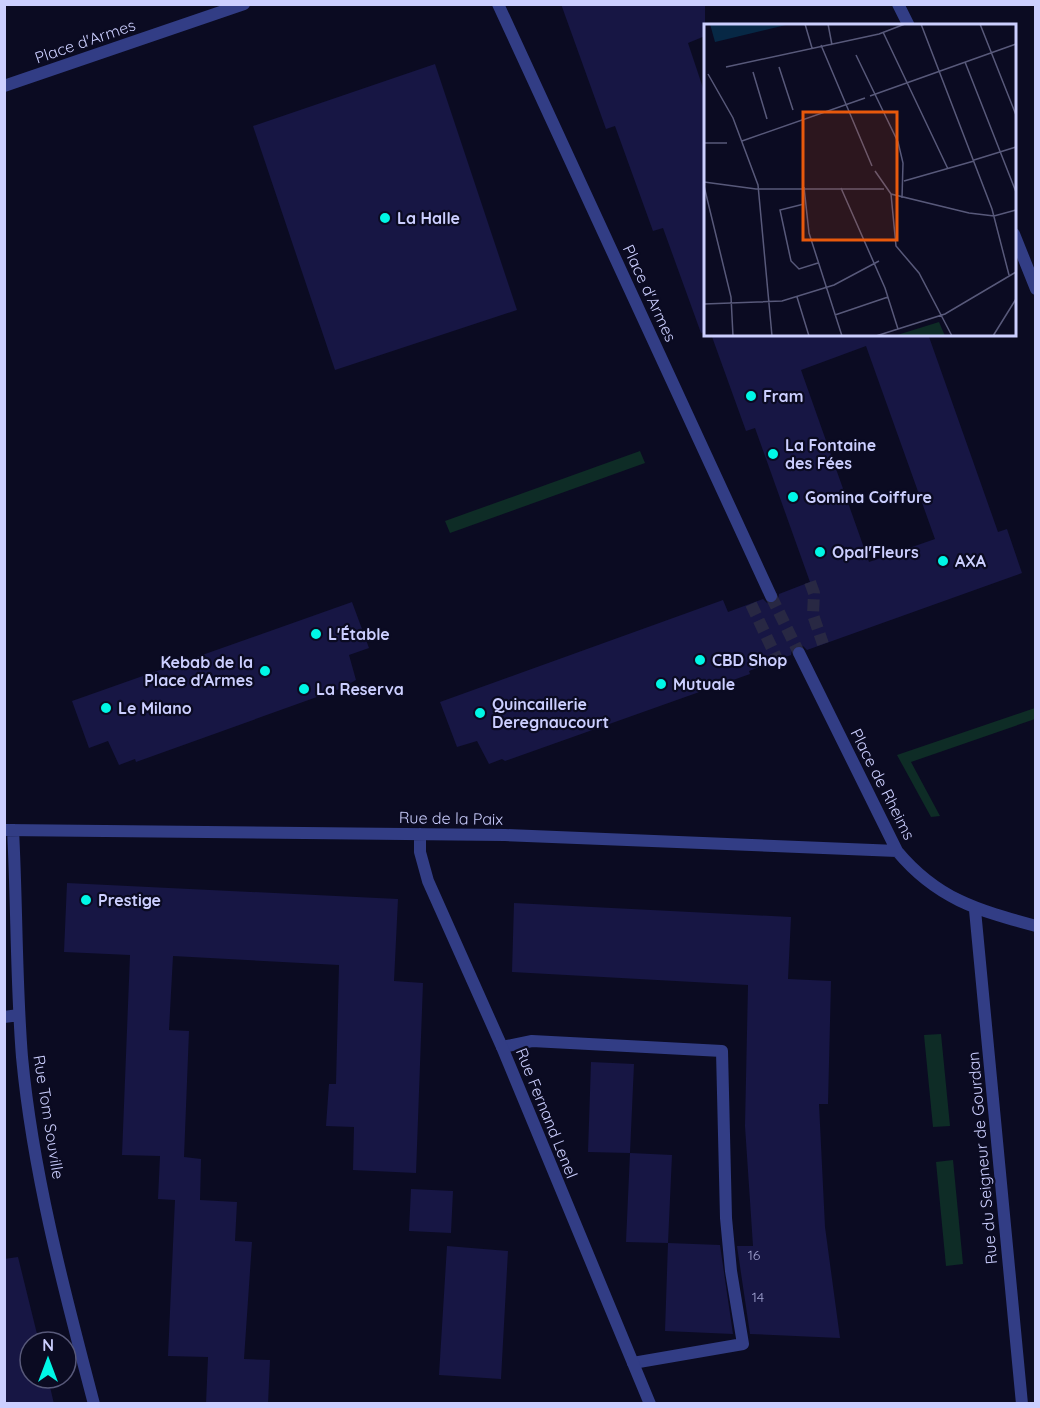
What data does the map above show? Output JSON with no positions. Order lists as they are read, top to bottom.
{
  "streets": {
    "street": [
      "Place d'Armes",
      "Place de Rheims",
      "Rue de la Paix",
      "Rue Fernand Lenel",
      "Rue Tom Souville",
      "Rue du Seigneur de Gourdan"
    ]
  },
  "crossings": [
    ["Place de Rheims", "Rue de la Paix"],
    ["Place de Rheims", "Rue du Seigneur de Gourdan"],
    ["Rue de la Paix", "Rue Fernand Lenel"],
    ["Rue de la Paix", "Rue Tom Souville"]
  ],
  "places": [
    "La Halle",
    "Fram",
    "La Fontaine des Fées",
    "Gomina Coiffure",
    "Opal'Fleurs",
    "AXA",
    "L'Étable",
    "CBD Shop",
    "Kebab de la Place d'Armes",
    "Mutuale",
    "La Reserva",
    "Le Milano",
    "Quincaillerie Deregnaucourt",
    "Prestige"
  ],
  "house_numbers": ["16", "14"],
  "north": "top"
}
